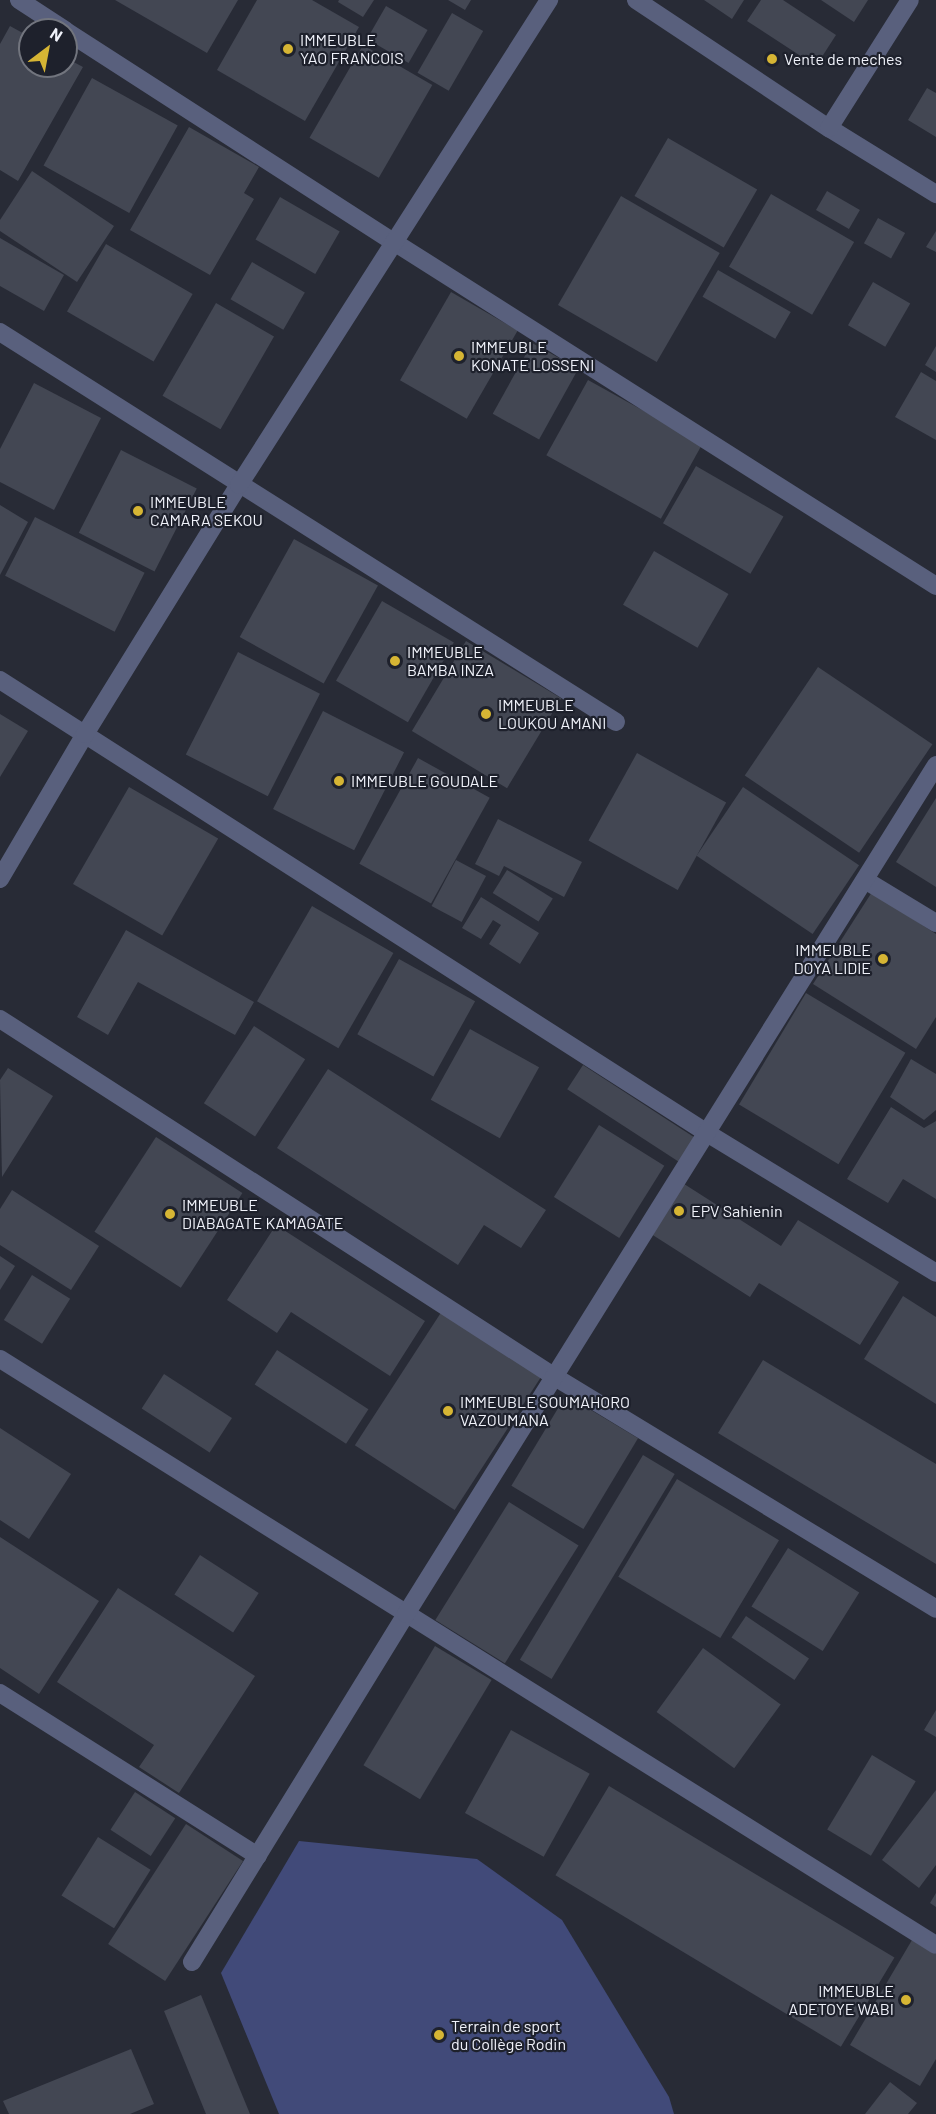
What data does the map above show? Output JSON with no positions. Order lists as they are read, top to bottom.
{
  "places": [
    "IMMEUBLE YAO FRANCOIS",
    "Vente de meches",
    "IMMEUBLE KONATE LOSSENI",
    "IMMEUBLE CAMARA SEKOU",
    "IMMEUBLE BAMBA INZA",
    "IMMEUBLE LOUKOU AMANI",
    "IMMEUBLE GOUDALE",
    "IMMEUBLE DOYA LIDIE",
    "EPV Sahienin",
    "IMMEUBLE DIABAGATE KAMAGATE",
    "IMMEUBLE SOUMAHORO VAZOUMANA",
    "IMMEUBLE ADETOYE WABI",
    "Terrain de sport du Collège Rodin"
  ],
  "north": "top right"
}
